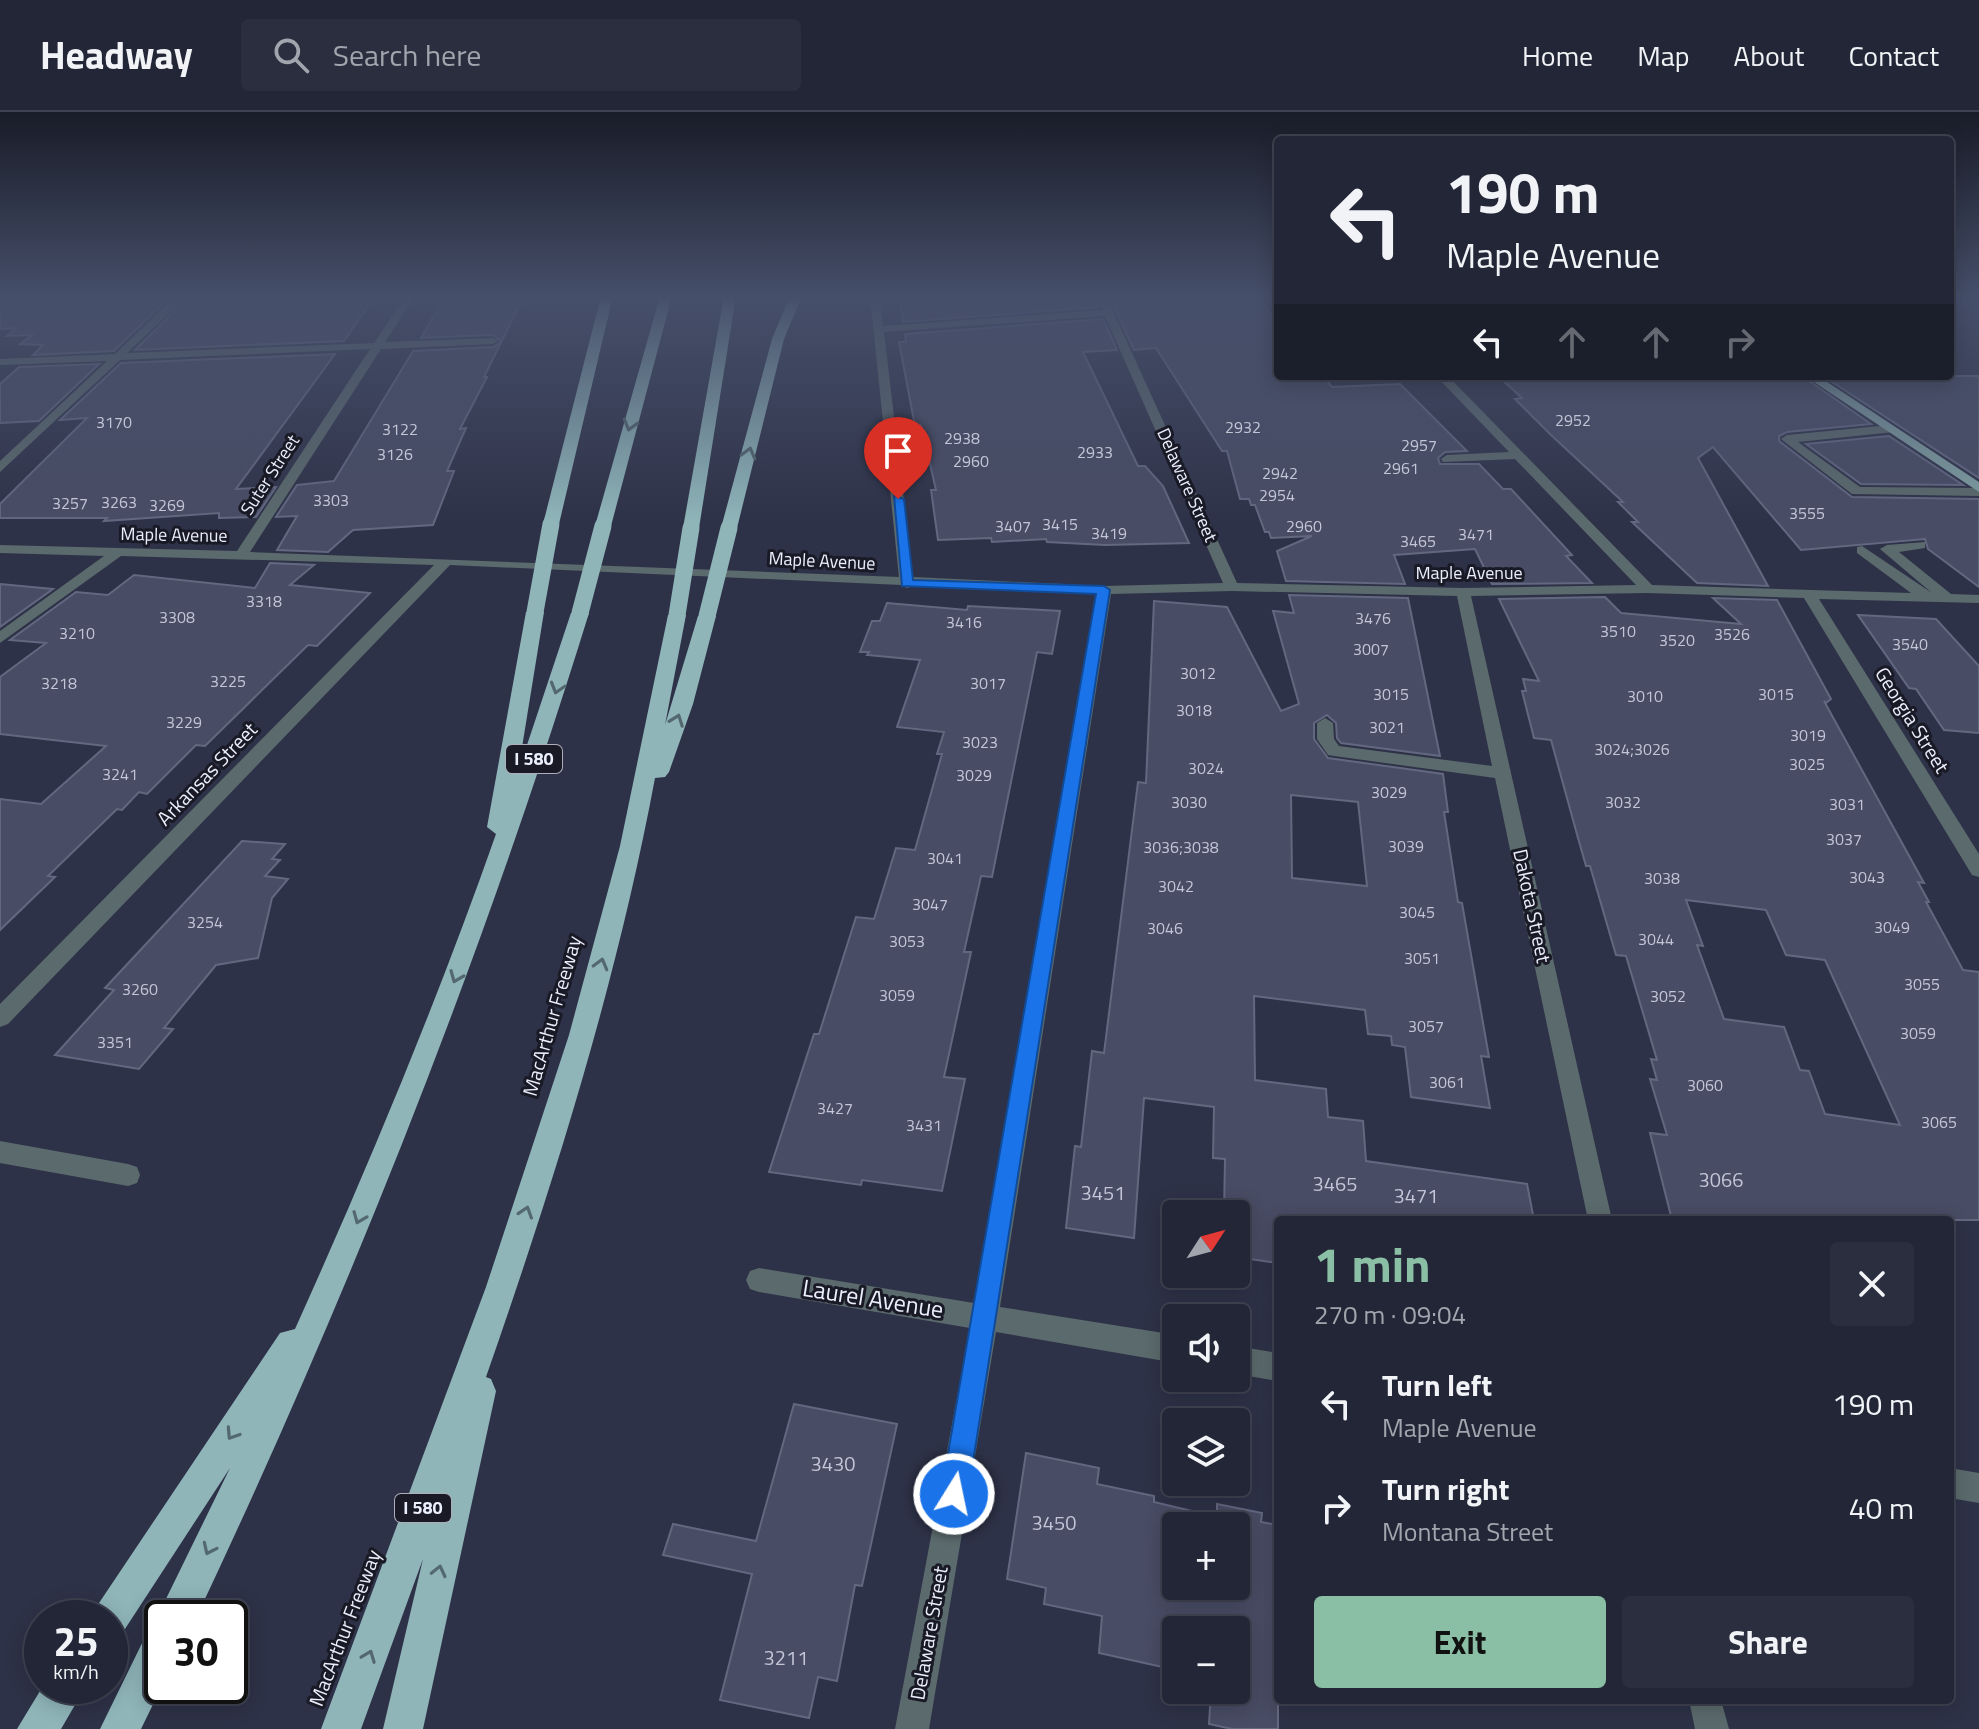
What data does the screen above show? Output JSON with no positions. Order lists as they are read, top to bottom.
{
  "streets": {
    "highway": ["I 580", "MacArthur Freeway"],
    "street": [
      "Suter Street",
      "Delaware Street",
      "Maple Avenue",
      "Georgia Street",
      "Arkansas Street",
      "Dakota Street",
      "Laurel Avenue"
    ]
  },
  "crossings": [
    ["Suter Street", "Maple Avenue"],
    ["Delaware Street", "Maple Avenue"],
    ["Delaware Street", "Laurel Avenue"],
    ["Maple Avenue", "Georgia Street"],
    ["Maple Avenue", "Arkansas Street"],
    ["Maple Avenue", "Dakota Street"]
  ],
  "house_numbers": [
    "2952",
    "3170",
    "2932",
    "3122",
    "2938",
    "2957",
    "2933",
    "3126",
    "2960",
    "2961",
    "2942",
    "2954",
    "3303",
    "3263",
    "3257",
    "3269",
    "3555",
    "3415",
    "3407",
    "2960",
    "3419",
    "3471",
    "3465",
    "3318",
    "3308",
    "3476",
    "3416",
    "3510",
    "3210",
    "3526",
    "3520",
    "3540",
    "3007",
    "3012",
    "3225",
    "3218",
    "3017",
    "3015",
    "3015",
    "3010",
    "3018",
    "3229",
    "3021",
    "3019",
    "3023",
    "3024;3026",
    "3025",
    "3024",
    "3241",
    "3029",
    "3029",
    "3030",
    "3032",
    "3031",
    "3037",
    "3039",
    "3036;3038",
    "3041",
    "3043",
    "3038",
    "3042",
    "3047",
    "3045",
    "3254",
    "3049",
    "3046",
    "3044",
    "3053",
    "3051",
    "3055",
    "3260",
    "3059",
    "3052",
    "3057",
    "3059",
    "3351",
    "3061",
    "3060",
    "3427",
    "3065",
    "3431",
    "3066",
    "3465",
    "3451",
    "3471",
    "3430",
    "3450",
    "3211"
  ],
  "north": "top right",
  "page": {
    "header": "Headway",
    "search": "Search here",
    "nav": [
      "Home",
      "Map",
      "About",
      "Contact"
    ],
    "turn": ["190 m", "Maple Avenue"],
    "map_buttons": ["+", "−"],
    "heading": ["1 min", "270 m · 09:04"],
    "list": [
      {
        "name": "Turn left",
        "note": "Maple Avenue",
        "value": "190 m"
      },
      {
        "name": "Turn right",
        "note": "Montana Street",
        "value": "40 m"
      }
    ],
    "buttons": ["Exit", "Share"],
    "speed": "25 km/h",
    "limit": "30"
  }
}
